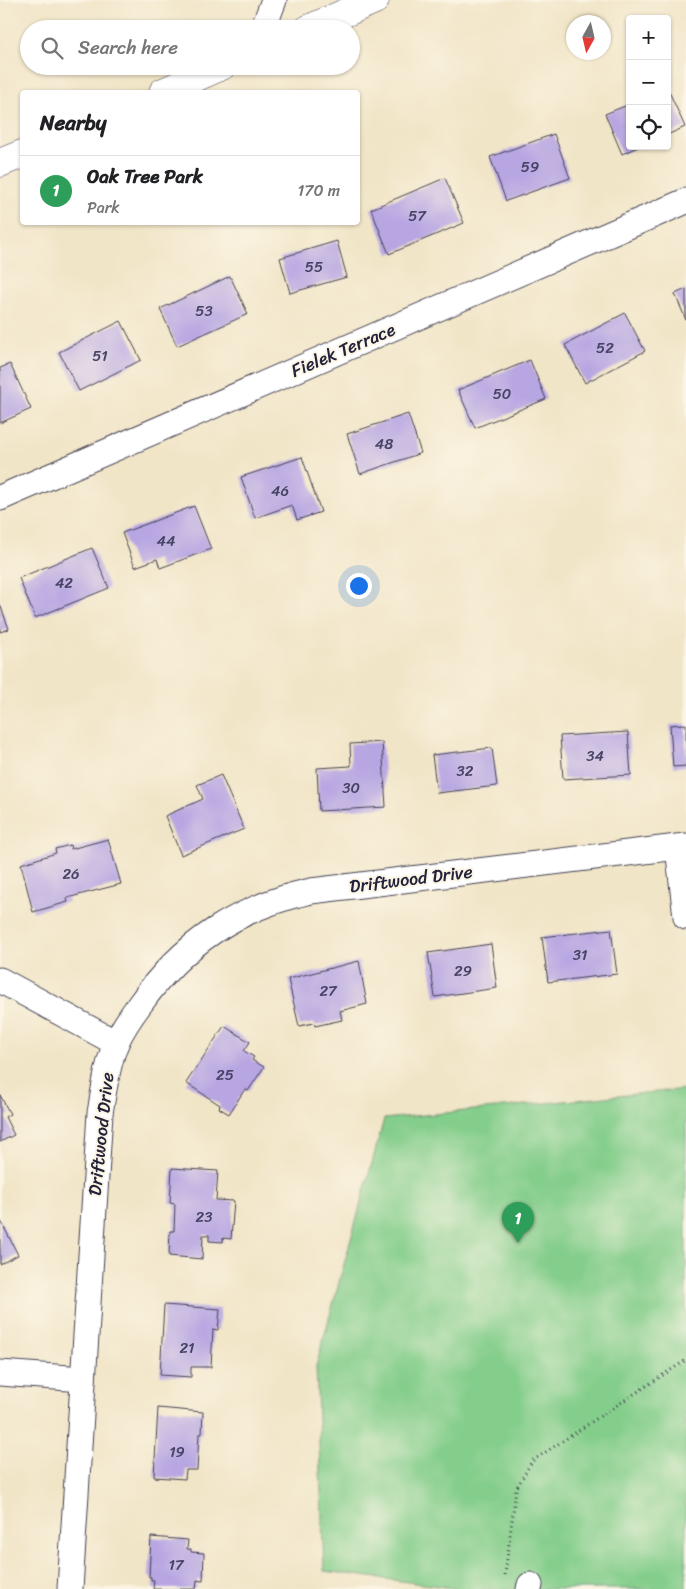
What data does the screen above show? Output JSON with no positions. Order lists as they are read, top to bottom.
{
  "streets": {
    "street": ["Fielek Terrace", "Driftwood Drive"]
  },
  "house_numbers": [
    "59",
    "57",
    "55",
    "53",
    "52",
    "51",
    "50",
    "48",
    "46",
    "44",
    "42",
    "34",
    "32",
    "30",
    "26",
    "31",
    "29",
    "27",
    "25",
    "23",
    "21",
    "19",
    "17"
  ],
  "north": "bottom",
  "page": {
    "map_buttons": ["+", "−"],
    "search": "Search here",
    "heading": "Nearby",
    "list": [
      {
        "mark": "1",
        "name": "Oak Tree Park",
        "note": "Park",
        "value": "170 m"
      }
    ],
    "pins": "1"
  }
}
